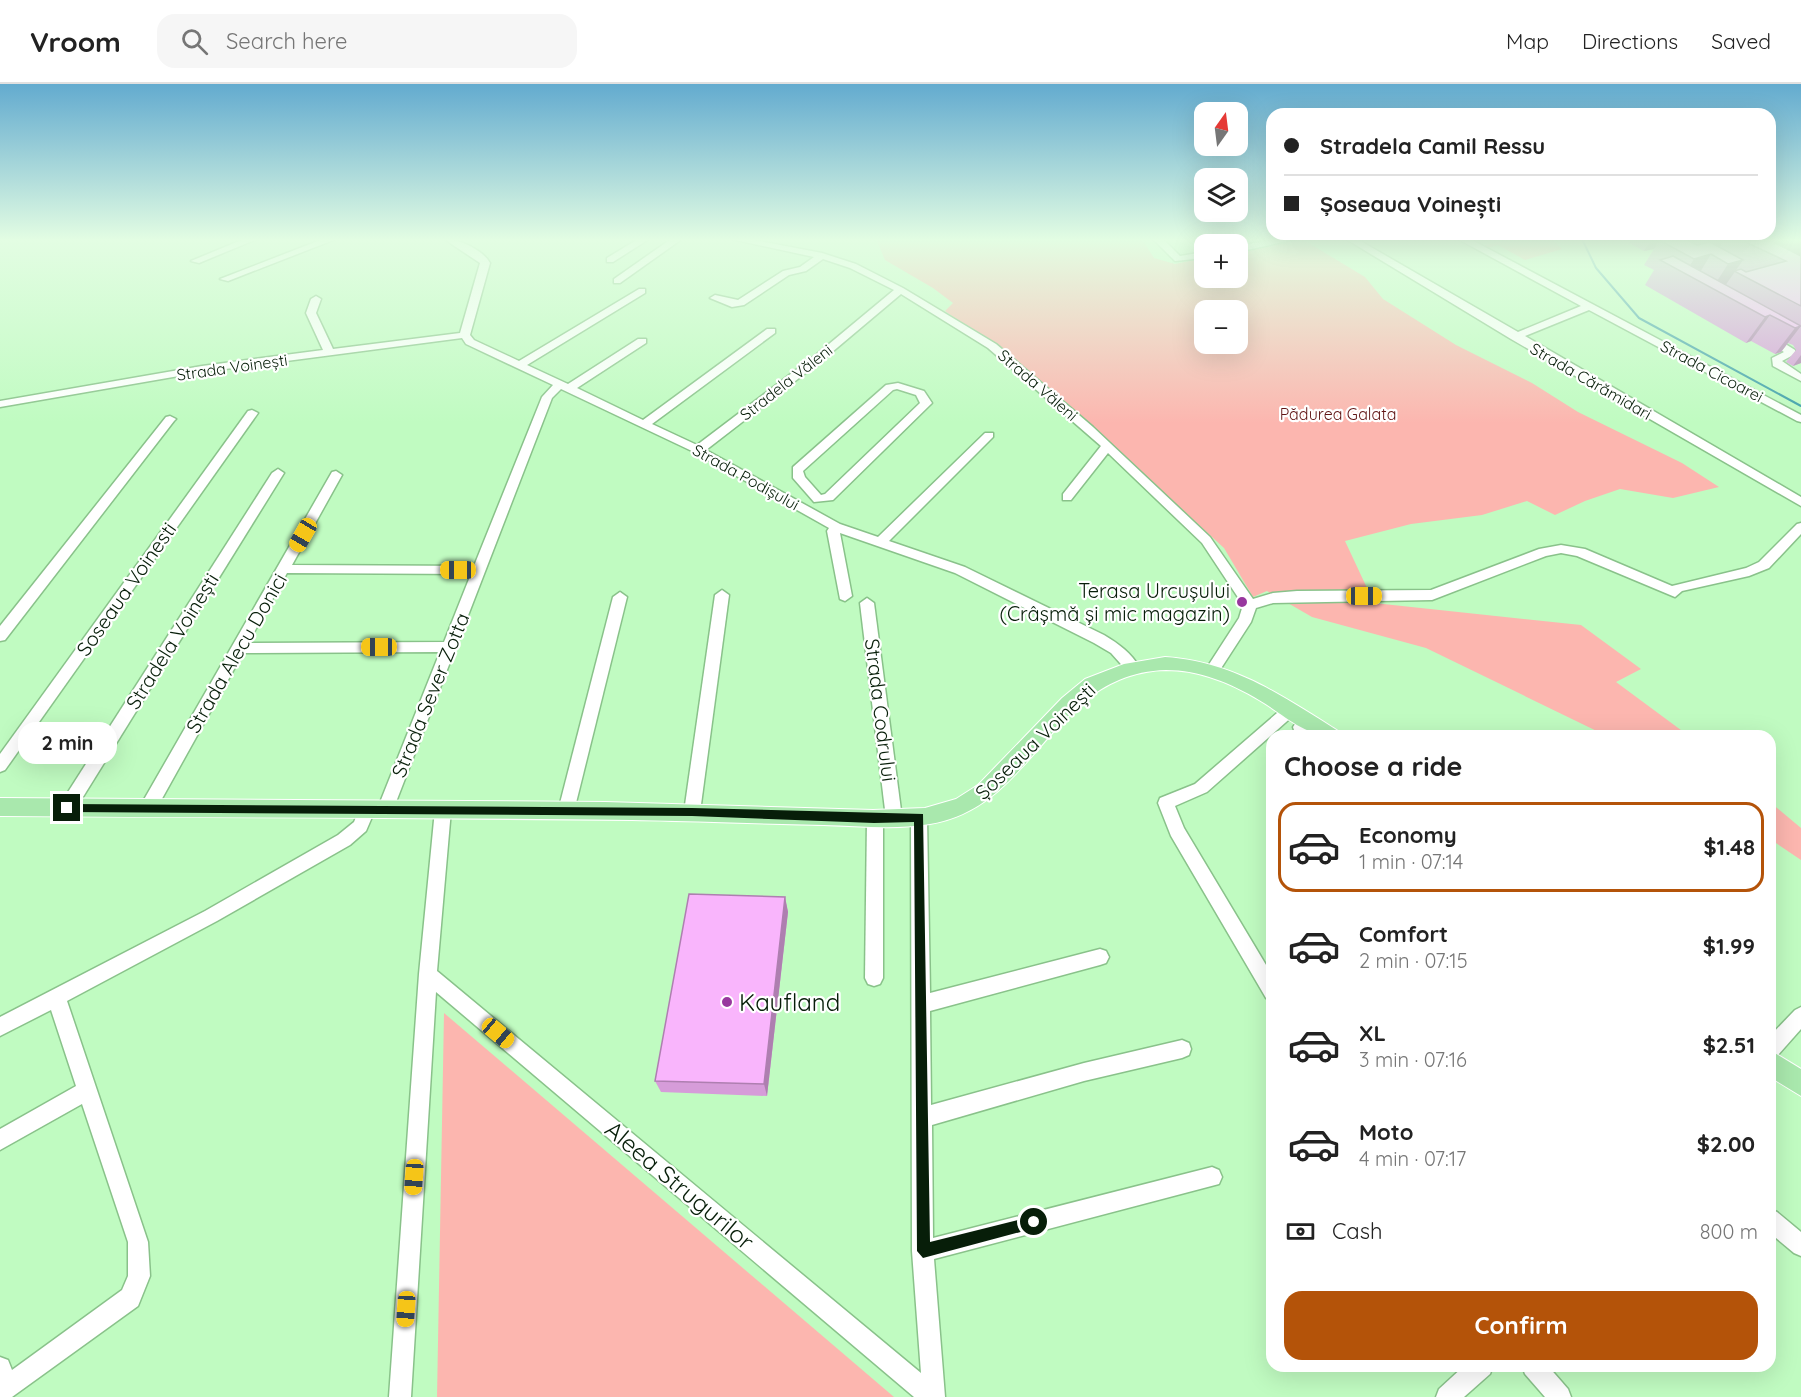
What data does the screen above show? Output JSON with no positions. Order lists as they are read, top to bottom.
{
  "streets": {
    "main road": ["Șoseaua Voinești"],
    "street": [
      "Strada Voinești",
      "Strada Cicoarei",
      "Strada Cărămidari",
      "Stradela Văleni",
      "Strada Văleni",
      "Strada Podișului",
      "Soseaua Voinesti",
      "Stradela Voinești",
      "Strada Alecu Donici",
      "Strada Sever Zotta",
      "Strada Codrului",
      "Aleea Strugurilor"
    ]
  },
  "crossings": [
    ["Strada Voinești", "Strada Podișului"],
    ["Stradela Văleni", "Strada Podișului"],
    ["Strada Podișului", "Strada Sever Zotta"],
    ["Strada Podișului", "Șoseaua Voinești"],
    ["Stradela Voinești", "Șoseaua Voinești"],
    ["Strada Alecu Donici", "Șoseaua Voinești"],
    ["Strada Sever Zotta", "Șoseaua Voinești"],
    ["Strada Codrului", "Șoseaua Voinești"]
  ],
  "parks": ["Pădurea Galata"],
  "places": ["Terasa Urcușului (Crâșmă și mic magazin)", "Kaufland"],
  "north": "top",
  "page": {
    "header": "Vroom",
    "search": "Search here",
    "nav": ["Map", "Directions", "Saved"],
    "map_buttons": ["+", "−"],
    "banner": ["Stradela Camil Ressu", "Șoseaua Voinești"],
    "bubble": "2 min",
    "heading": "Choose a ride",
    "list": [
      {
        "name": "Economy",
        "note": "1 min · 07:14",
        "value": "$1.48"
      },
      {
        "name": "Comfort",
        "note": "2 min · 07:15",
        "value": "$1.99"
      },
      {
        "name": "XL",
        "note": "3 min · 07:16",
        "value": "$2.51"
      },
      {
        "name": "Moto",
        "note": "4 min · 07:17",
        "value": "$2.00"
      }
    ],
    "pay": ["Cash", "800 m"],
    "buttons": "Confirm"
  }
}
